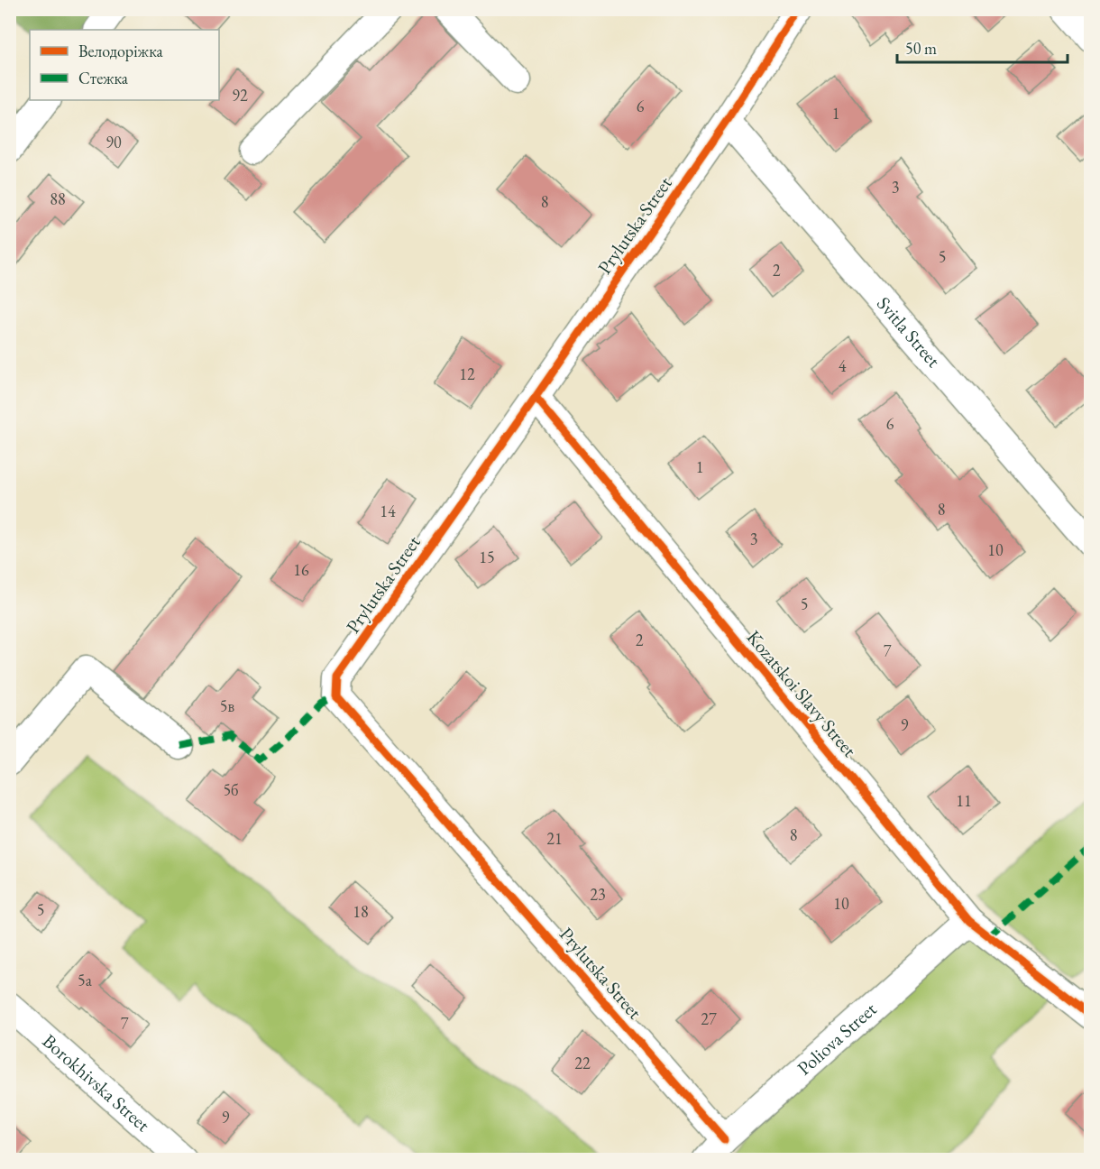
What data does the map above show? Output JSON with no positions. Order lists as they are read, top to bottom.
{
  "streets": {
    "street": [
      "Prylutska Street",
      "Svitla Street",
      "Kozatskoi Slavy Street",
      "Poliova Street",
      "Borokhivska Street"
    ]
  },
  "crossings": [
    ["Prylutska Street", "Svitla Street"],
    ["Prylutska Street", "Kozatskoi Slavy Street"],
    ["Prylutska Street", "Poliova Street"],
    ["Kozatskoi Slavy Street", "Poliova Street"]
  ],
  "house_numbers": [
    "92",
    "6",
    "1",
    "90",
    "3",
    "88",
    "8",
    "5",
    "2",
    "4",
    "12",
    "6",
    "1",
    "8",
    "14",
    "3",
    "10",
    "15",
    "16",
    "5",
    "2",
    "7",
    "5в",
    "9",
    "5б",
    "11",
    "8",
    "21",
    "23",
    "10",
    "5",
    "18",
    "5а",
    "27",
    "7",
    "22",
    "9"
  ],
  "legend": ["Велодоріжка", "Стежка"],
  "scale_bar": "50 m"
}
